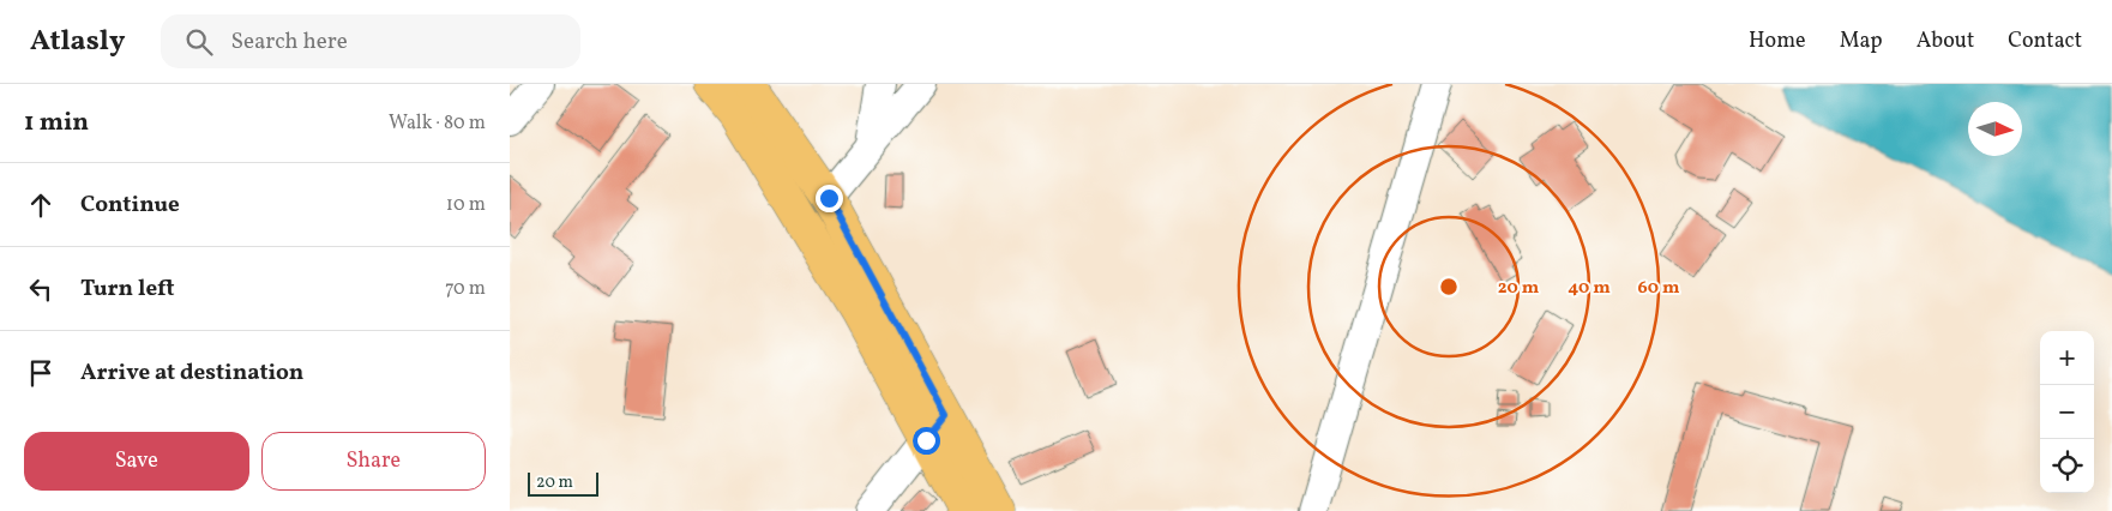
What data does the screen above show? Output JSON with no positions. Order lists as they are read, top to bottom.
{
  "scale_bar": "20 m",
  "north": "right",
  "page": {
    "header": "Atlasly",
    "search": "Search here",
    "nav": [
      "Home",
      "Map",
      "About",
      "Contact"
    ],
    "heading": ["1 min", "Walk · 80 m"],
    "list": [
      ["Continue", "10 m"],
      ["Turn left", "70 m"],
      "Arrive at destination"
    ],
    "map_buttons": ["+", "−"],
    "buttons": ["Save", "Share"],
    "scale": "20 m"
  },
  "rings": ["20 m", "40 m", "60 m"]
}
